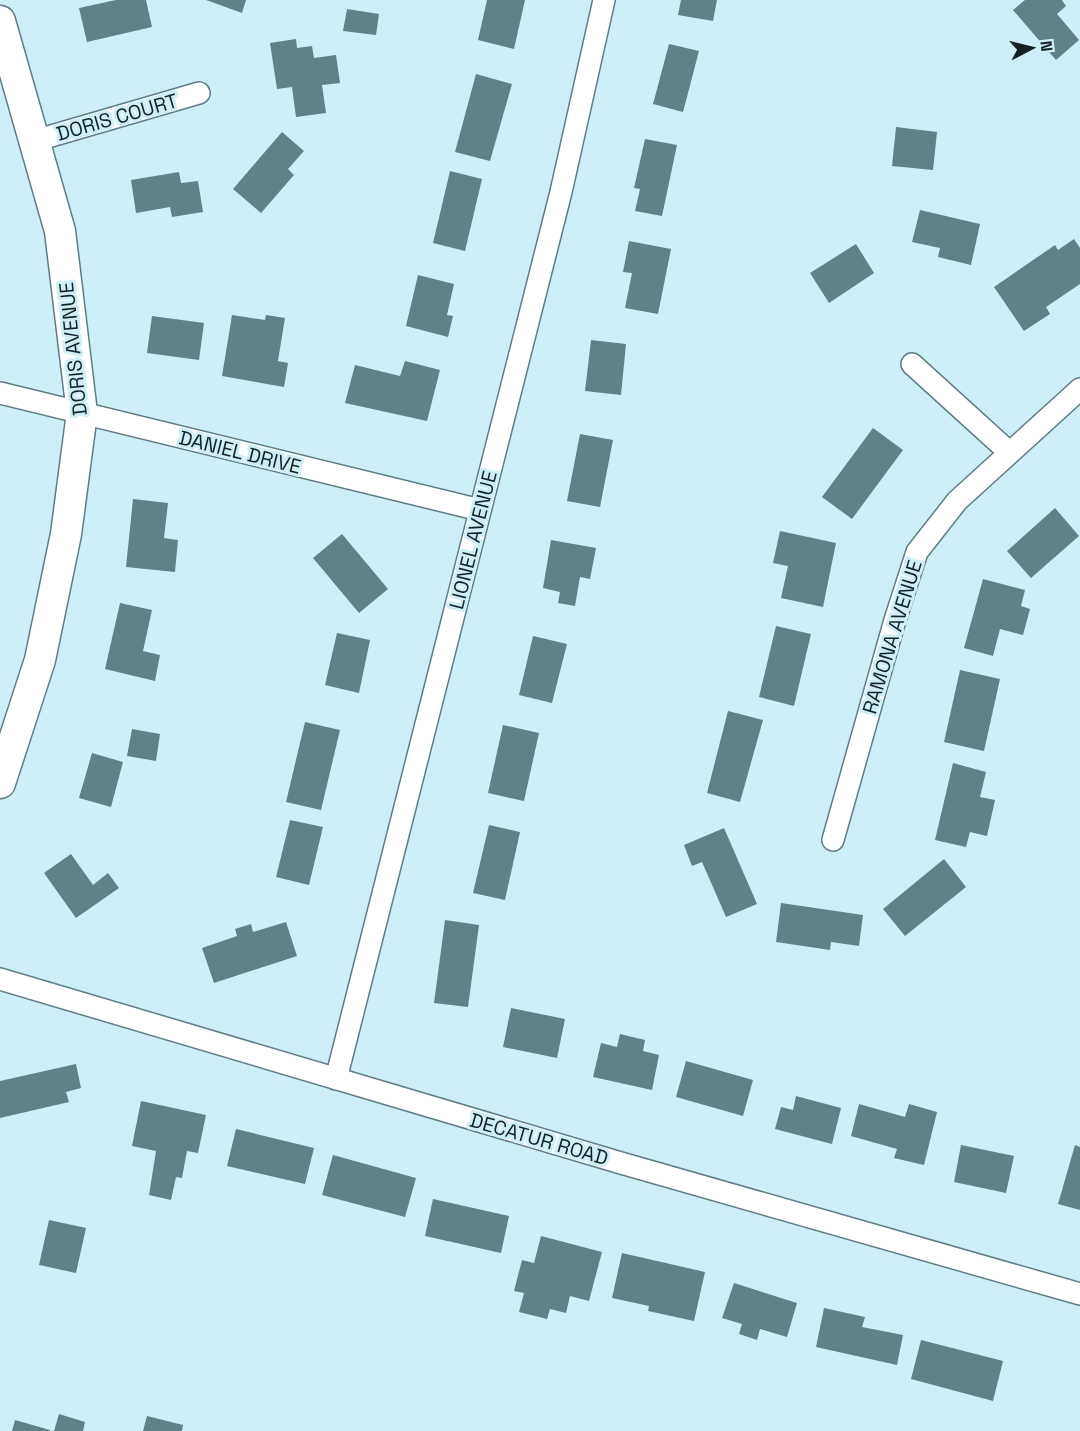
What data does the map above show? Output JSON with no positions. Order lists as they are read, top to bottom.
{
  "streets": {
    "street": [
      "DORIS COURT",
      "DORIS AVENUE",
      "DANIEL DRIVE",
      "LIONEL AVENUE",
      "RAMONA AVENUE",
      "DECATUR ROAD"
    ]
  },
  "crossings": [
    ["DORIS COURT", "DORIS AVENUE"],
    ["DORIS AVENUE", "DANIEL DRIVE"],
    ["DANIEL DRIVE", "LIONEL AVENUE"],
    ["LIONEL AVENUE", "DECATUR ROAD"]
  ],
  "north": "right"
}
